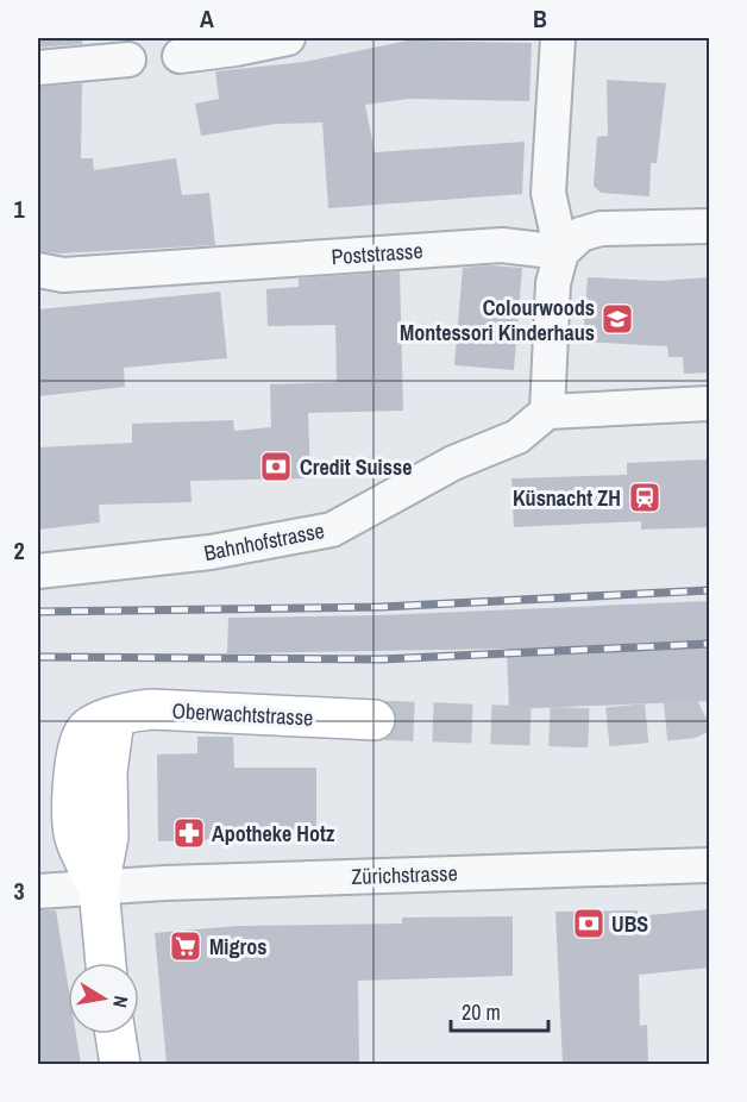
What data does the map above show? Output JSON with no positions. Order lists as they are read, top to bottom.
{
  "streets": {
    "main road": ["Oberwachtstrasse"],
    "street": ["Poststrasse", "Bahnhofstrasse", "Zürichstrasse"]
  },
  "crossings": [
    ["Oberwachtstrasse", "Zürichstrasse"]
  ],
  "places": {
    "school or university": ["Colourwoods Montessori Kinderhaus"],
    "bank": ["Credit Suisse", "UBS"],
    "station": ["Küsnacht ZH"],
    "pharmacy": ["Apotheke Hotz"],
    "supermarket": ["Migros"]
  },
  "scale_bar": "20 m",
  "north": "right",
  "grid": {
    "columns": ["A", "B"],
    "rows": ["1", "2", "3"]
  }
}
